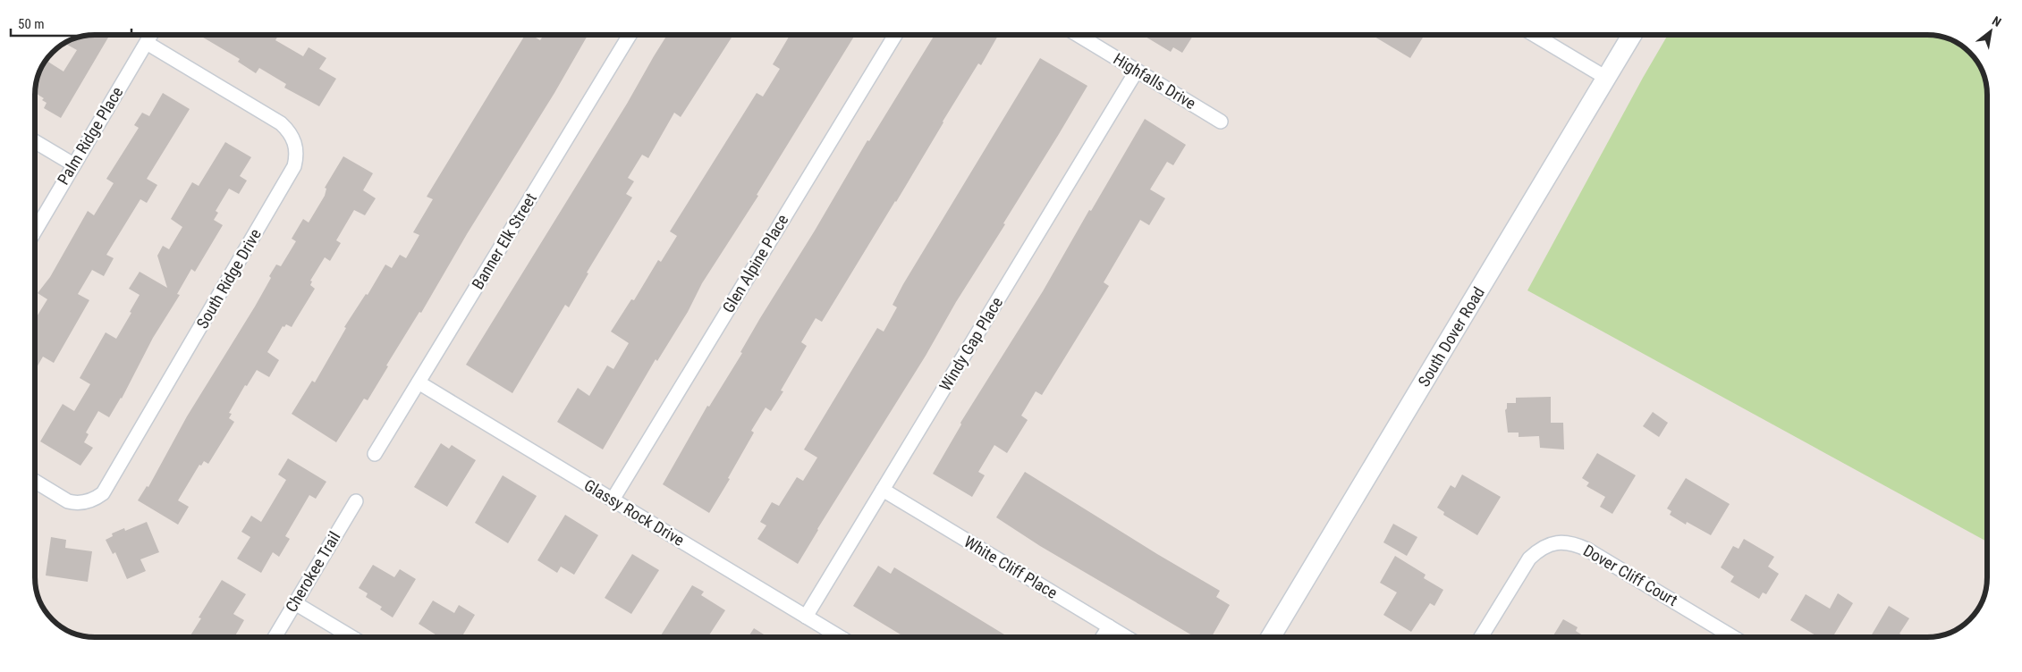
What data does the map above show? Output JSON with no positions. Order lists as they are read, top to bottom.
{
  "streets": {
    "street": [
      "Highfalls Drive",
      "Palm Ridge Place",
      "Banner Elk Street",
      "Glen Alpine Place",
      "South Ridge Drive",
      "South Dover Road",
      "Windy Gap Place",
      "Glassy Rock Drive",
      "White Cliff Place",
      "Cherokee Trail",
      "Dover Cliff Court"
    ]
  },
  "crossings": [
    ["Highfalls Drive", "Windy Gap Place"],
    ["Palm Ridge Place", "South Ridge Drive"],
    ["Banner Elk Street", "Glassy Rock Drive"],
    ["Glen Alpine Place", "Glassy Rock Drive"],
    ["Windy Gap Place", "Glassy Rock Drive"],
    ["Windy Gap Place", "White Cliff Place"]
  ],
  "scale_bar": "50 m",
  "north": "top right"
}
